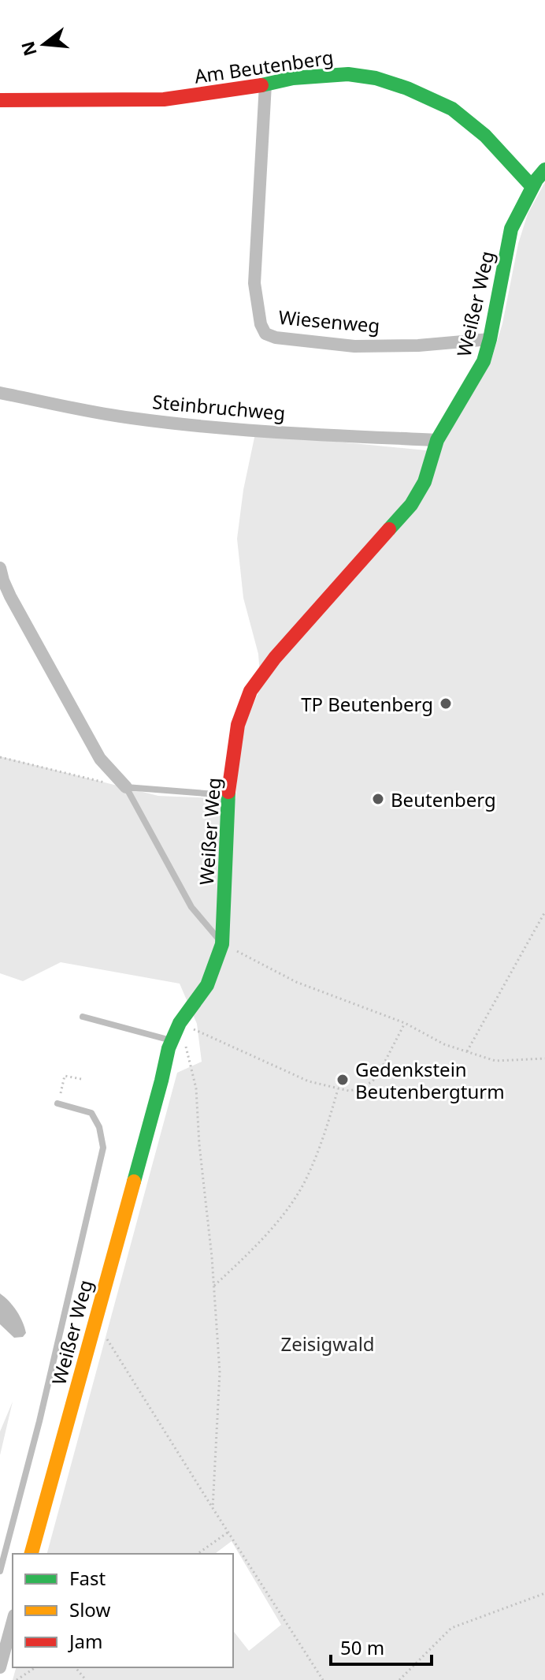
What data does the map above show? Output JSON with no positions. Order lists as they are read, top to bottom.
{
  "streets": {
    "street": [
      "Am Beutenberg",
      "Weißer Weg",
      "Wiesenweg",
      "Steinbruchweg"
    ]
  },
  "crossings": [
    ["Am Beutenberg", "Weißer Weg"],
    ["Am Beutenberg", "Wiesenweg"],
    ["Weißer Weg", "Wiesenweg"],
    ["Weißer Weg", "Steinbruchweg"]
  ],
  "parks": ["Zeisigwald"],
  "places": ["TP Beutenberg", "Beutenberg", "Gedenkstein Beutenbergturm"],
  "legend": ["Fast", "Slow", "Jam"],
  "scale_bar": "50 m",
  "north": "left"
}
